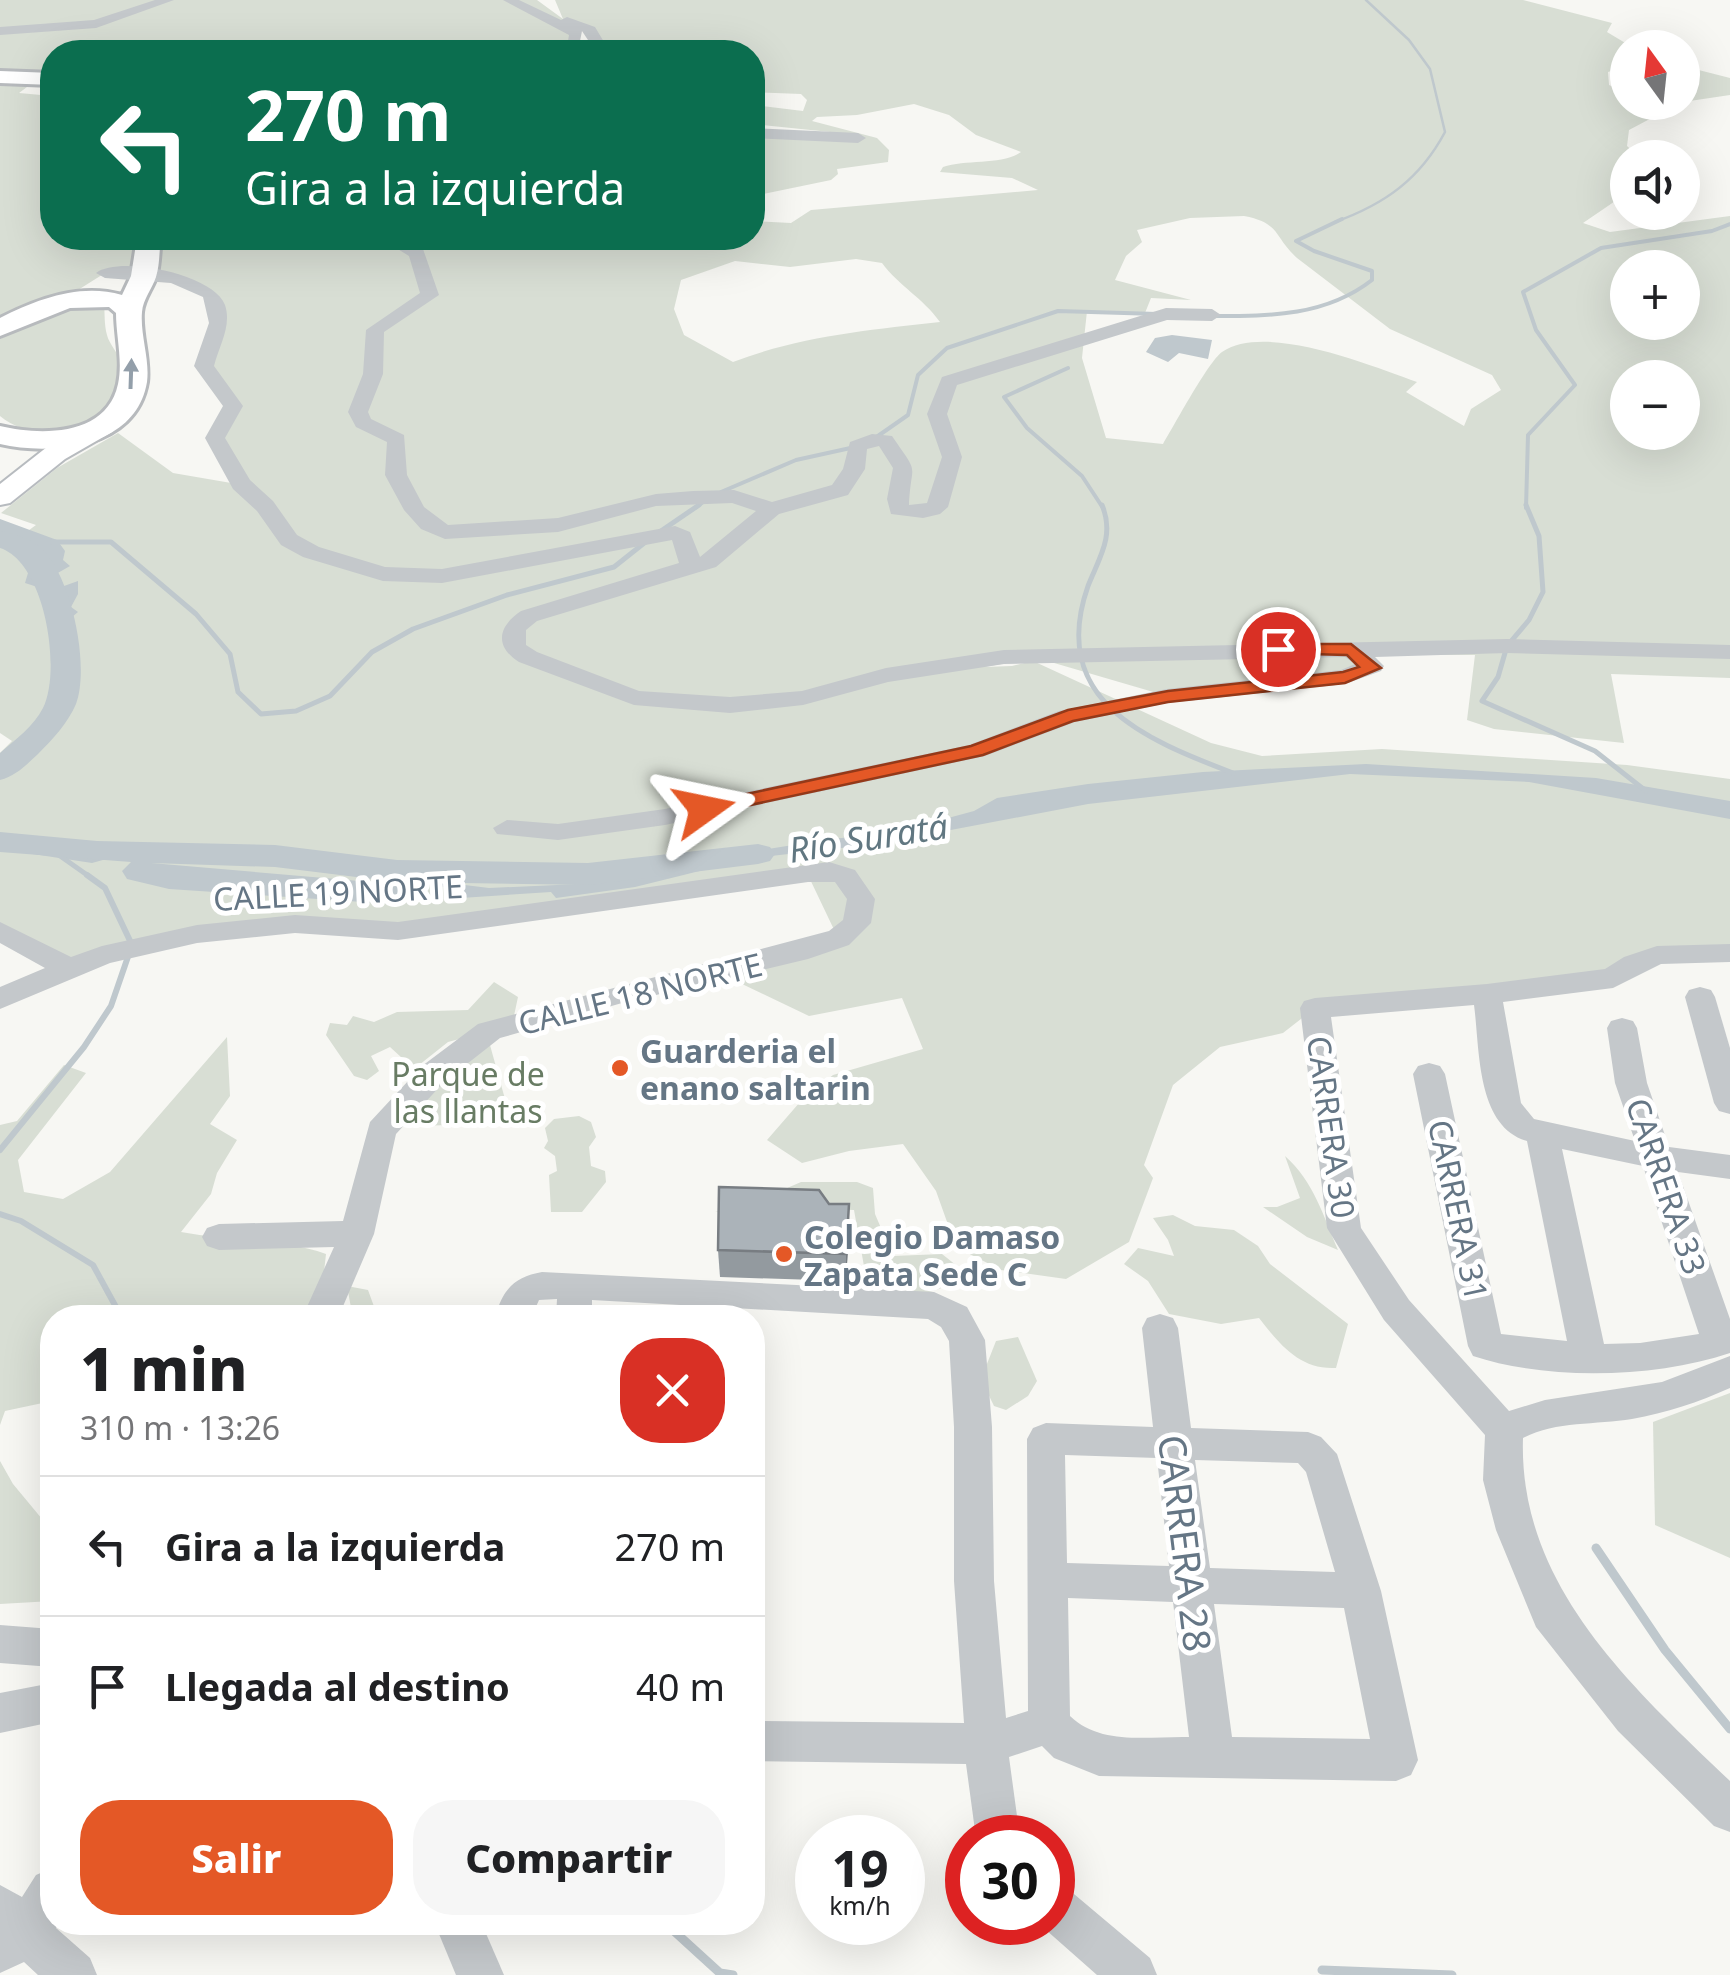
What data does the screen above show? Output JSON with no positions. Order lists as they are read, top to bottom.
{
  "streets": {
    "street": [
      "CALLE 19 NORTE",
      "CALLE 18 NORTE",
      "CARRERA 30",
      "CARRERA 33",
      "CARRERA 31",
      "CARRERA 28"
    ]
  },
  "crossings": [
    ["CALLE 19 NORTE", "CALLE 18 NORTE"]
  ],
  "water": ["Río Suratá"],
  "parks": ["Parque de las llantas"],
  "places": ["Guarderia el enano saltarin", "Colegio Damaso Zapata Sede C"],
  "north": "top",
  "page": {
    "map_buttons": ["+", "−"],
    "turn": ["270 m", "Gira a la izquierda"],
    "heading": ["1 min", "310 m · 13:26"],
    "list": [
      {
        "name": "Gira a la izquierda",
        "value": "270 m"
      },
      {
        "name": "Llegada al destino",
        "value": "40 m"
      }
    ],
    "buttons": ["Salir", "Compartir"],
    "speed": "19 km/h",
    "limit": "30"
  }
}
